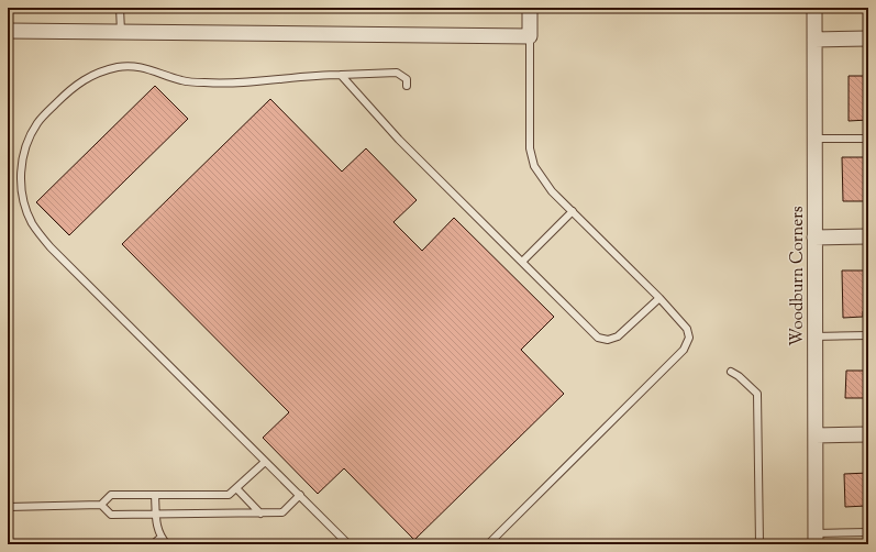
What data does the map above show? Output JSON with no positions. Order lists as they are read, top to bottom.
{
  "streets": {
    "street": ["Woodburn Corners"]
  }
}
